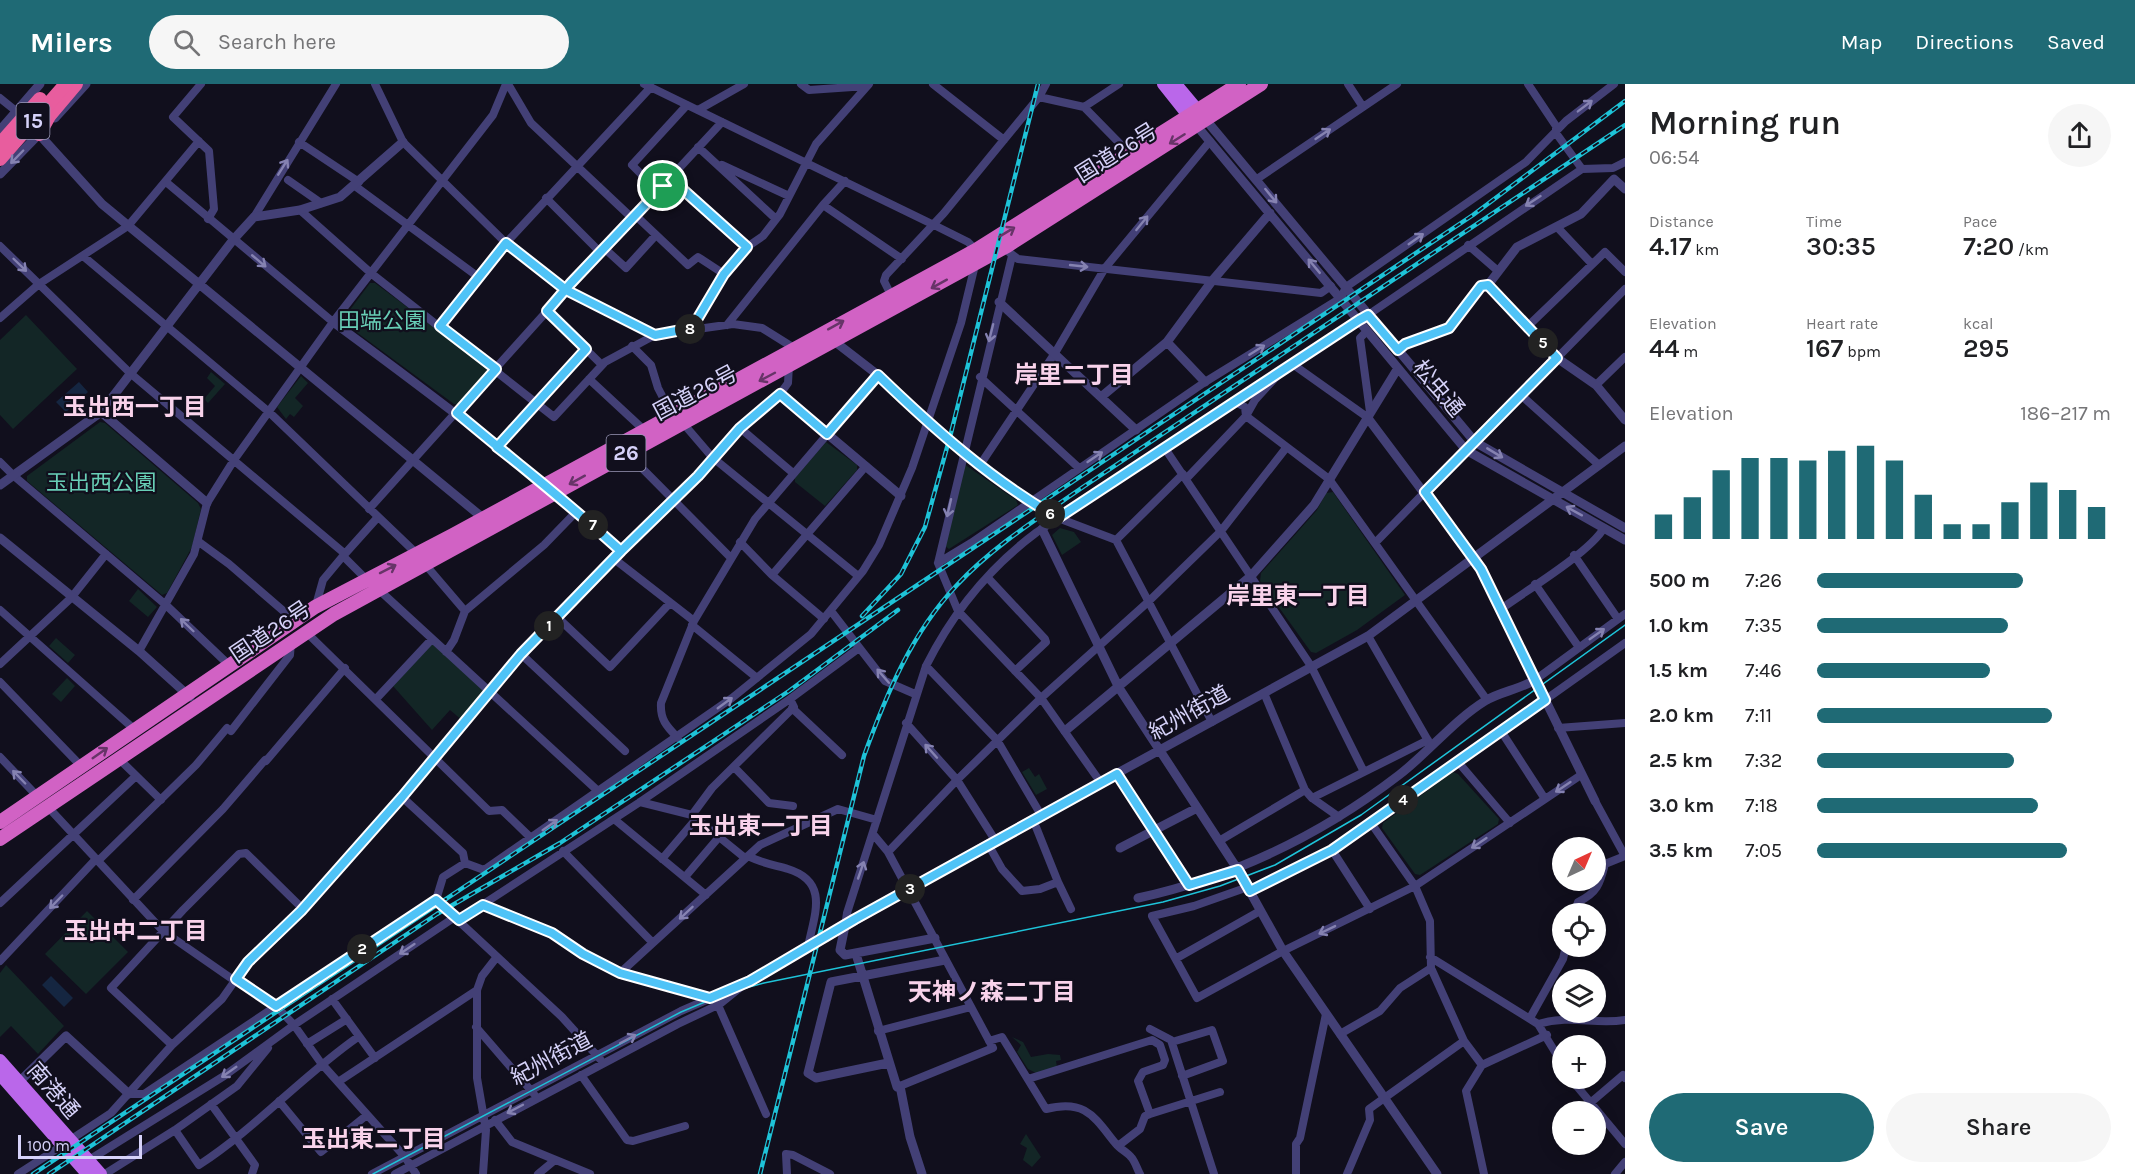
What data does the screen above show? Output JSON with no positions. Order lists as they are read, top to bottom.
{
  "streets": {
    "highway": ["15", "国道26号", "26"],
    "main road": ["南港通"],
    "street": ["松虫通", "紀州街道"]
  },
  "crossings": [
    ["国道26号", "松虫通"],
    ["松虫通", "紀州街道"]
  ],
  "districts": [
    "岸里二丁目",
    "玉出西一丁目",
    "岸里東一丁目",
    "玉出東一丁目",
    "玉出中二丁目",
    "天神ノ森二丁目",
    "玉出東二丁目"
  ],
  "parks": ["田端公園", "玉出西公園"],
  "scale_bar": "100 m",
  "north": "top right",
  "page": {
    "header": "Milers",
    "search": "Search here",
    "nav": ["Map", "Directions", "Saved"],
    "heading": ["Morning run", "06:54"],
    "stats": [
      ["Distance", "4.17 km"],
      ["Time", "30:35"],
      ["Pace", "7:20 /km"],
      ["Elevation", "44 m"],
      ["Heart rate", "167 bpm"],
      ["kcal", "295"]
    ],
    "pins": [
      "8",
      "5",
      "6",
      "7",
      "1",
      "4",
      "3",
      "2"
    ],
    "chart": ["Elevation", "186–217 m"],
    "list": [
      {
        "name": "500 m",
        "note": "7:26"
      },
      {
        "name": "1.0 km",
        "note": "7:35"
      },
      {
        "name": "1.5 km",
        "note": "7:46"
      },
      {
        "name": "2.0 km",
        "note": "7:11"
      },
      {
        "name": "2.5 km",
        "note": "7:32"
      },
      {
        "name": "3.0 km",
        "note": "7:18"
      },
      {
        "name": "3.5 km",
        "note": "7:05"
      }
    ],
    "map_buttons": ["+", "−"],
    "buttons": ["Save", "Share"],
    "scale": "100 m"
  }
}
